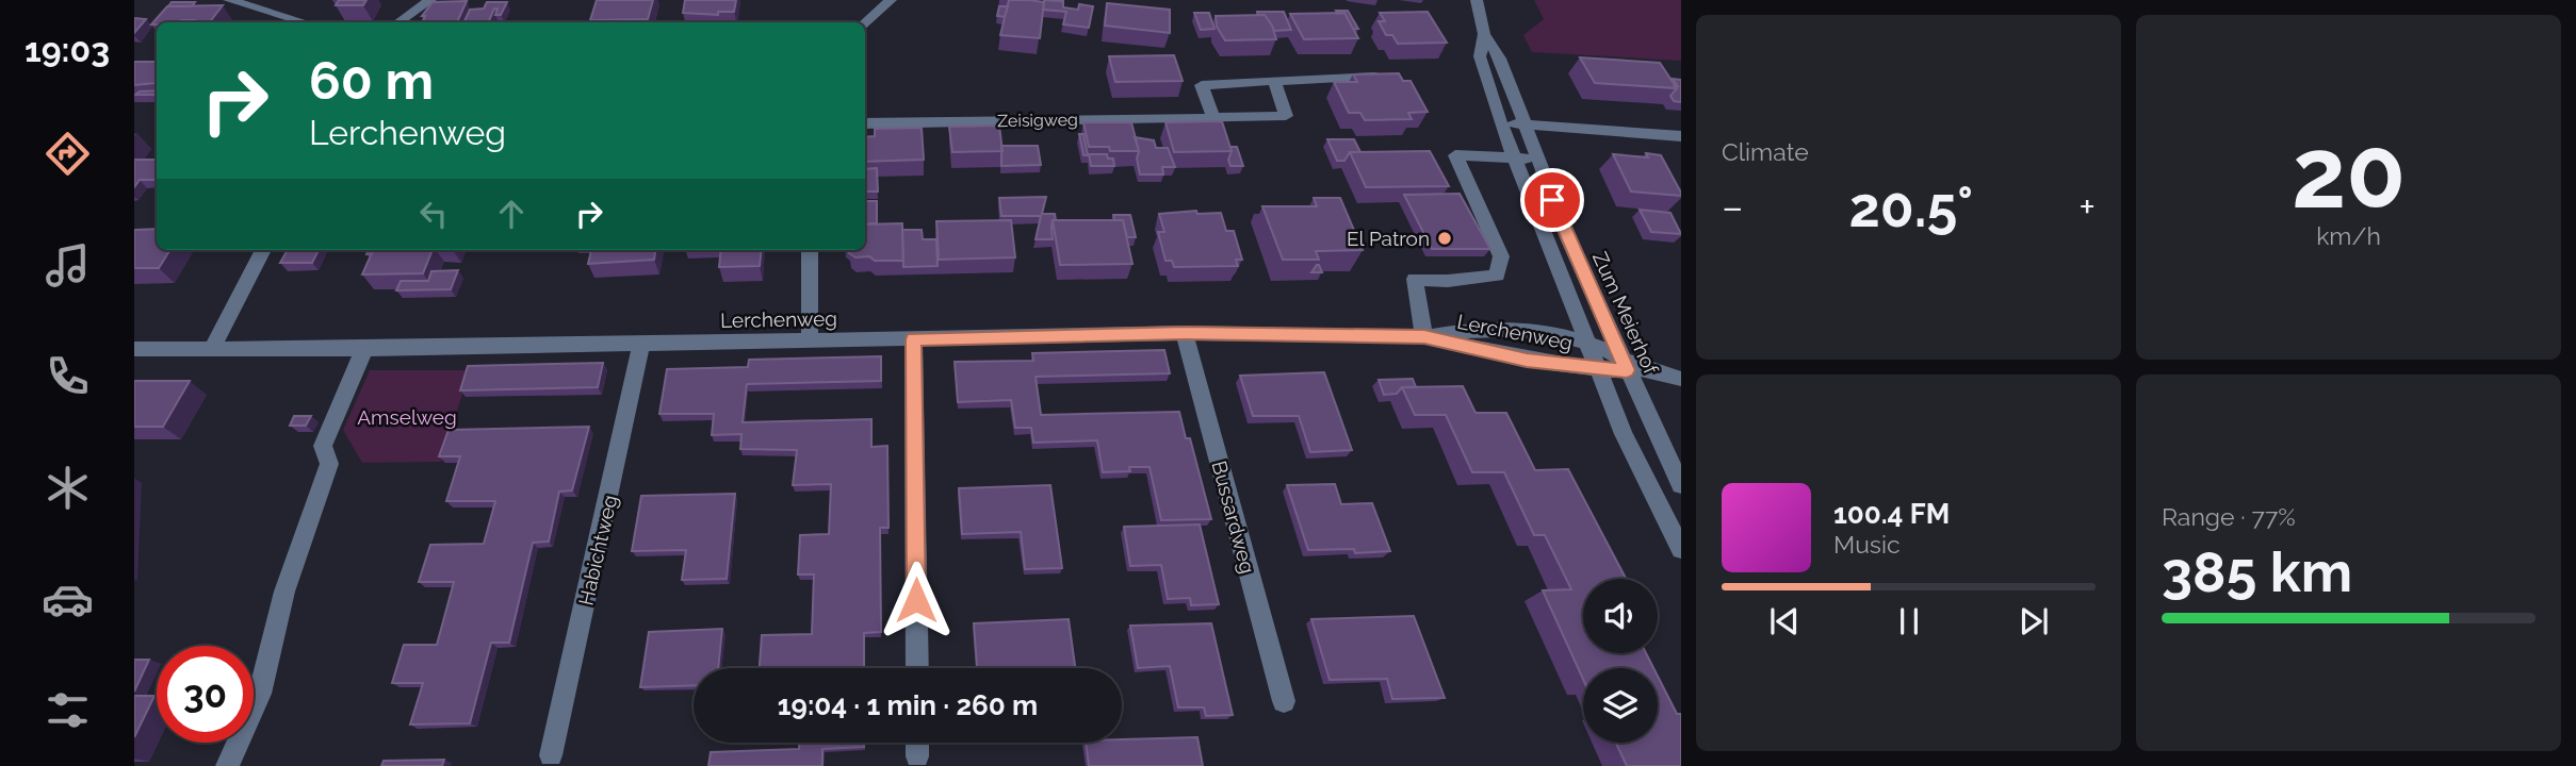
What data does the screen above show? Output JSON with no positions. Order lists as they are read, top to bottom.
{
  "streets": {
    "street": [
      "Zeisigweg",
      "Zum Meierhof",
      "Lerchenweg",
      "Bussardweg",
      "Habichtweg"
    ]
  },
  "crossings": [
    ["Zum Meierhof", "Lerchenweg"],
    ["Lerchenweg", "Bussardweg"],
    ["Lerchenweg", "Habichtweg"]
  ],
  "parks": ["Amselweg"],
  "places": ["El Patron"],
  "page": {
    "tabs": "19:03",
    "tile": [
      "Climate",
      ["20", "km/h"],
      ["Range · 77%", "385 km"]
    ],
    "turn": ["60 m", "Lerchenweg"],
    "heat": ["−", "20.5°", "+"],
    "song": ["100.4 FM", "Music"],
    "limit": "30",
    "trip": "19:04 · 1 min · 260 m"
  }
}
